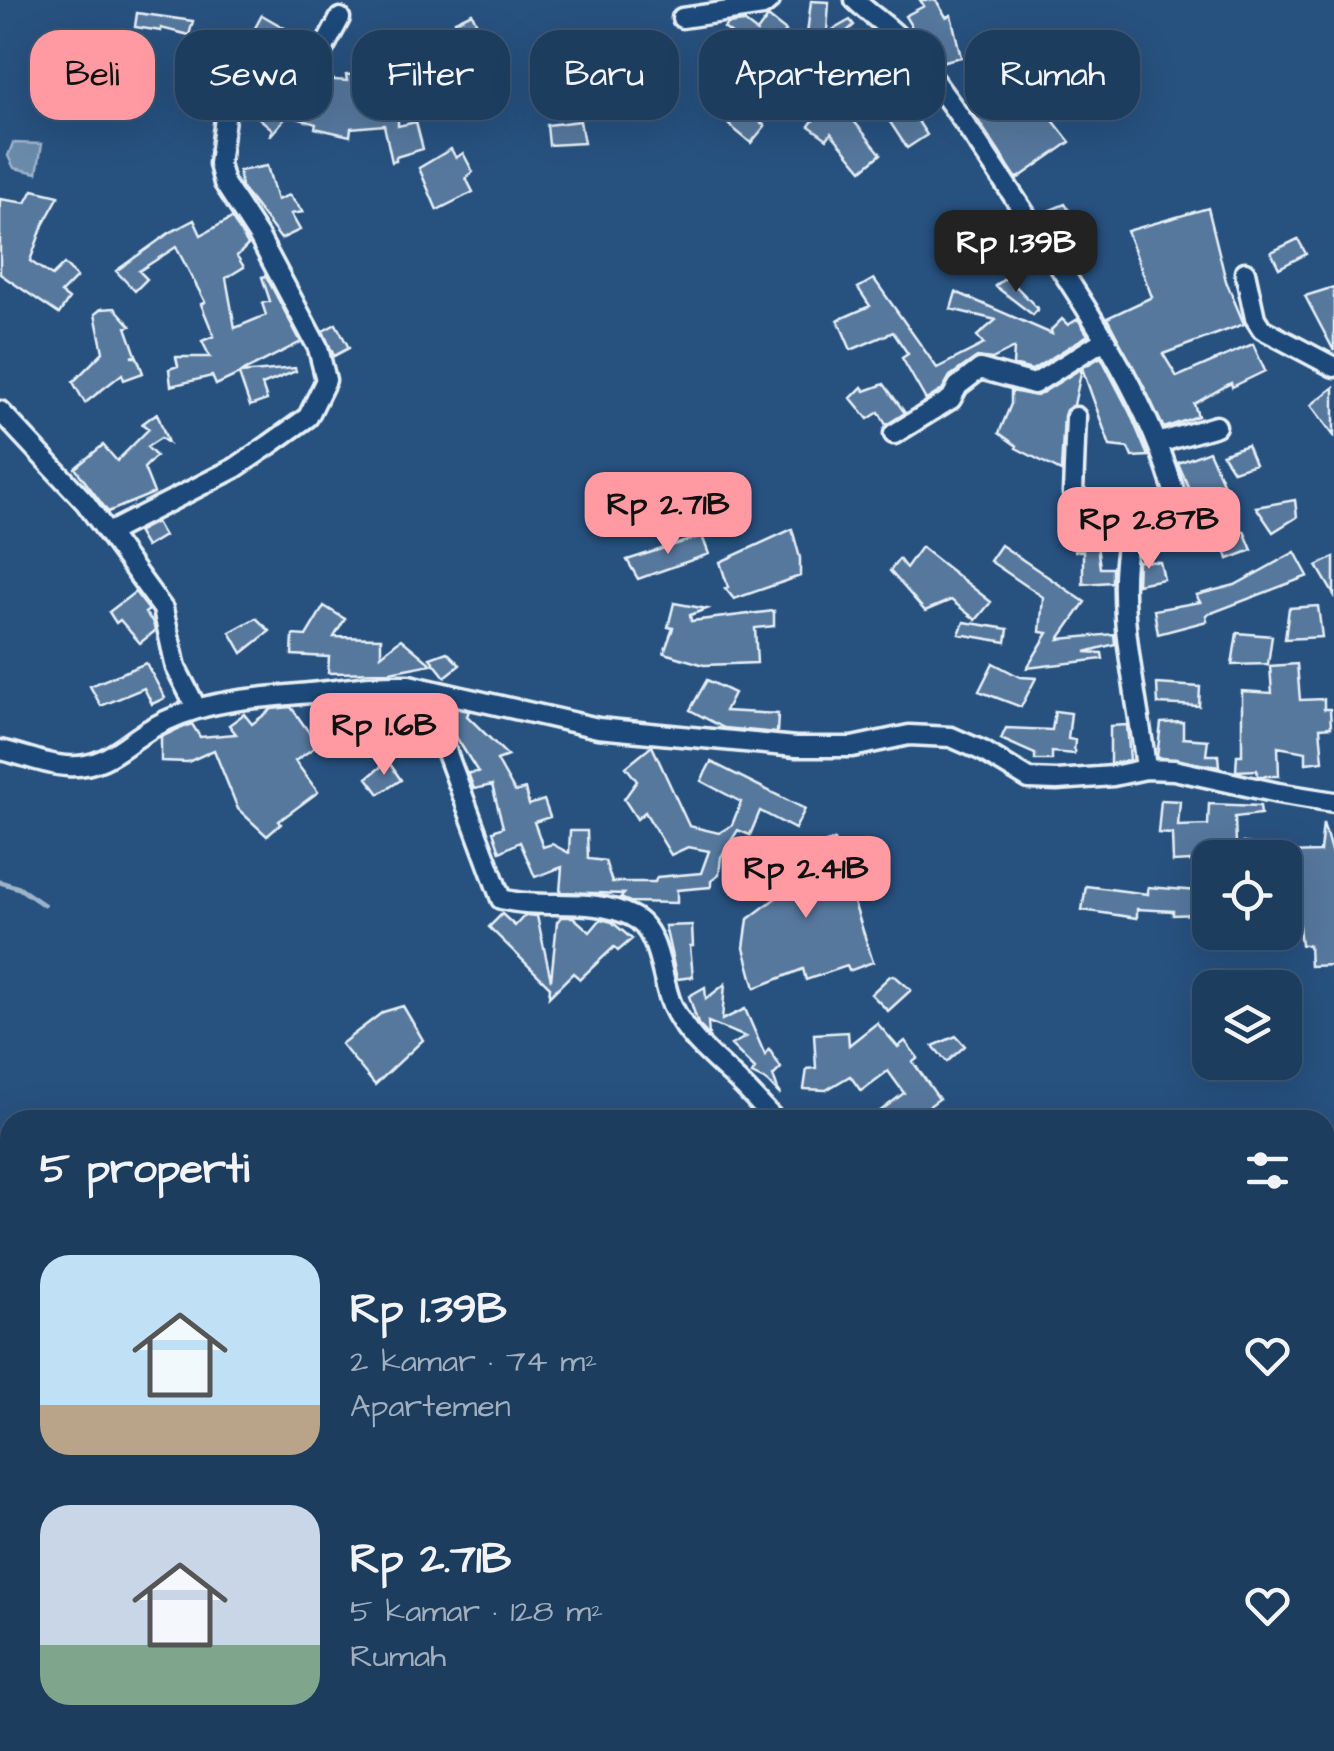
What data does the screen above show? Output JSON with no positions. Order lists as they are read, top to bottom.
{
  "page": {
    "chip": [
      "Beli",
      "Sewa",
      "Filter",
      "Baru",
      "Apartemen",
      "Rumah"
    ],
    "price": [
      "Rp 1.39B",
      "Rp 2.71B",
      "Rp 2.87B",
      "Rp 1.6B",
      "Rp 2.41B"
    ],
    "heading": "5 properti",
    "list": [
      {
        "name": "Rp 1.39B",
        "note": "2 kamar · 74 m² · Apartemen"
      },
      {
        "name": "Rp 2.71B",
        "note": "5 kamar · 128 m² · Rumah"
      }
    ]
  }
}
